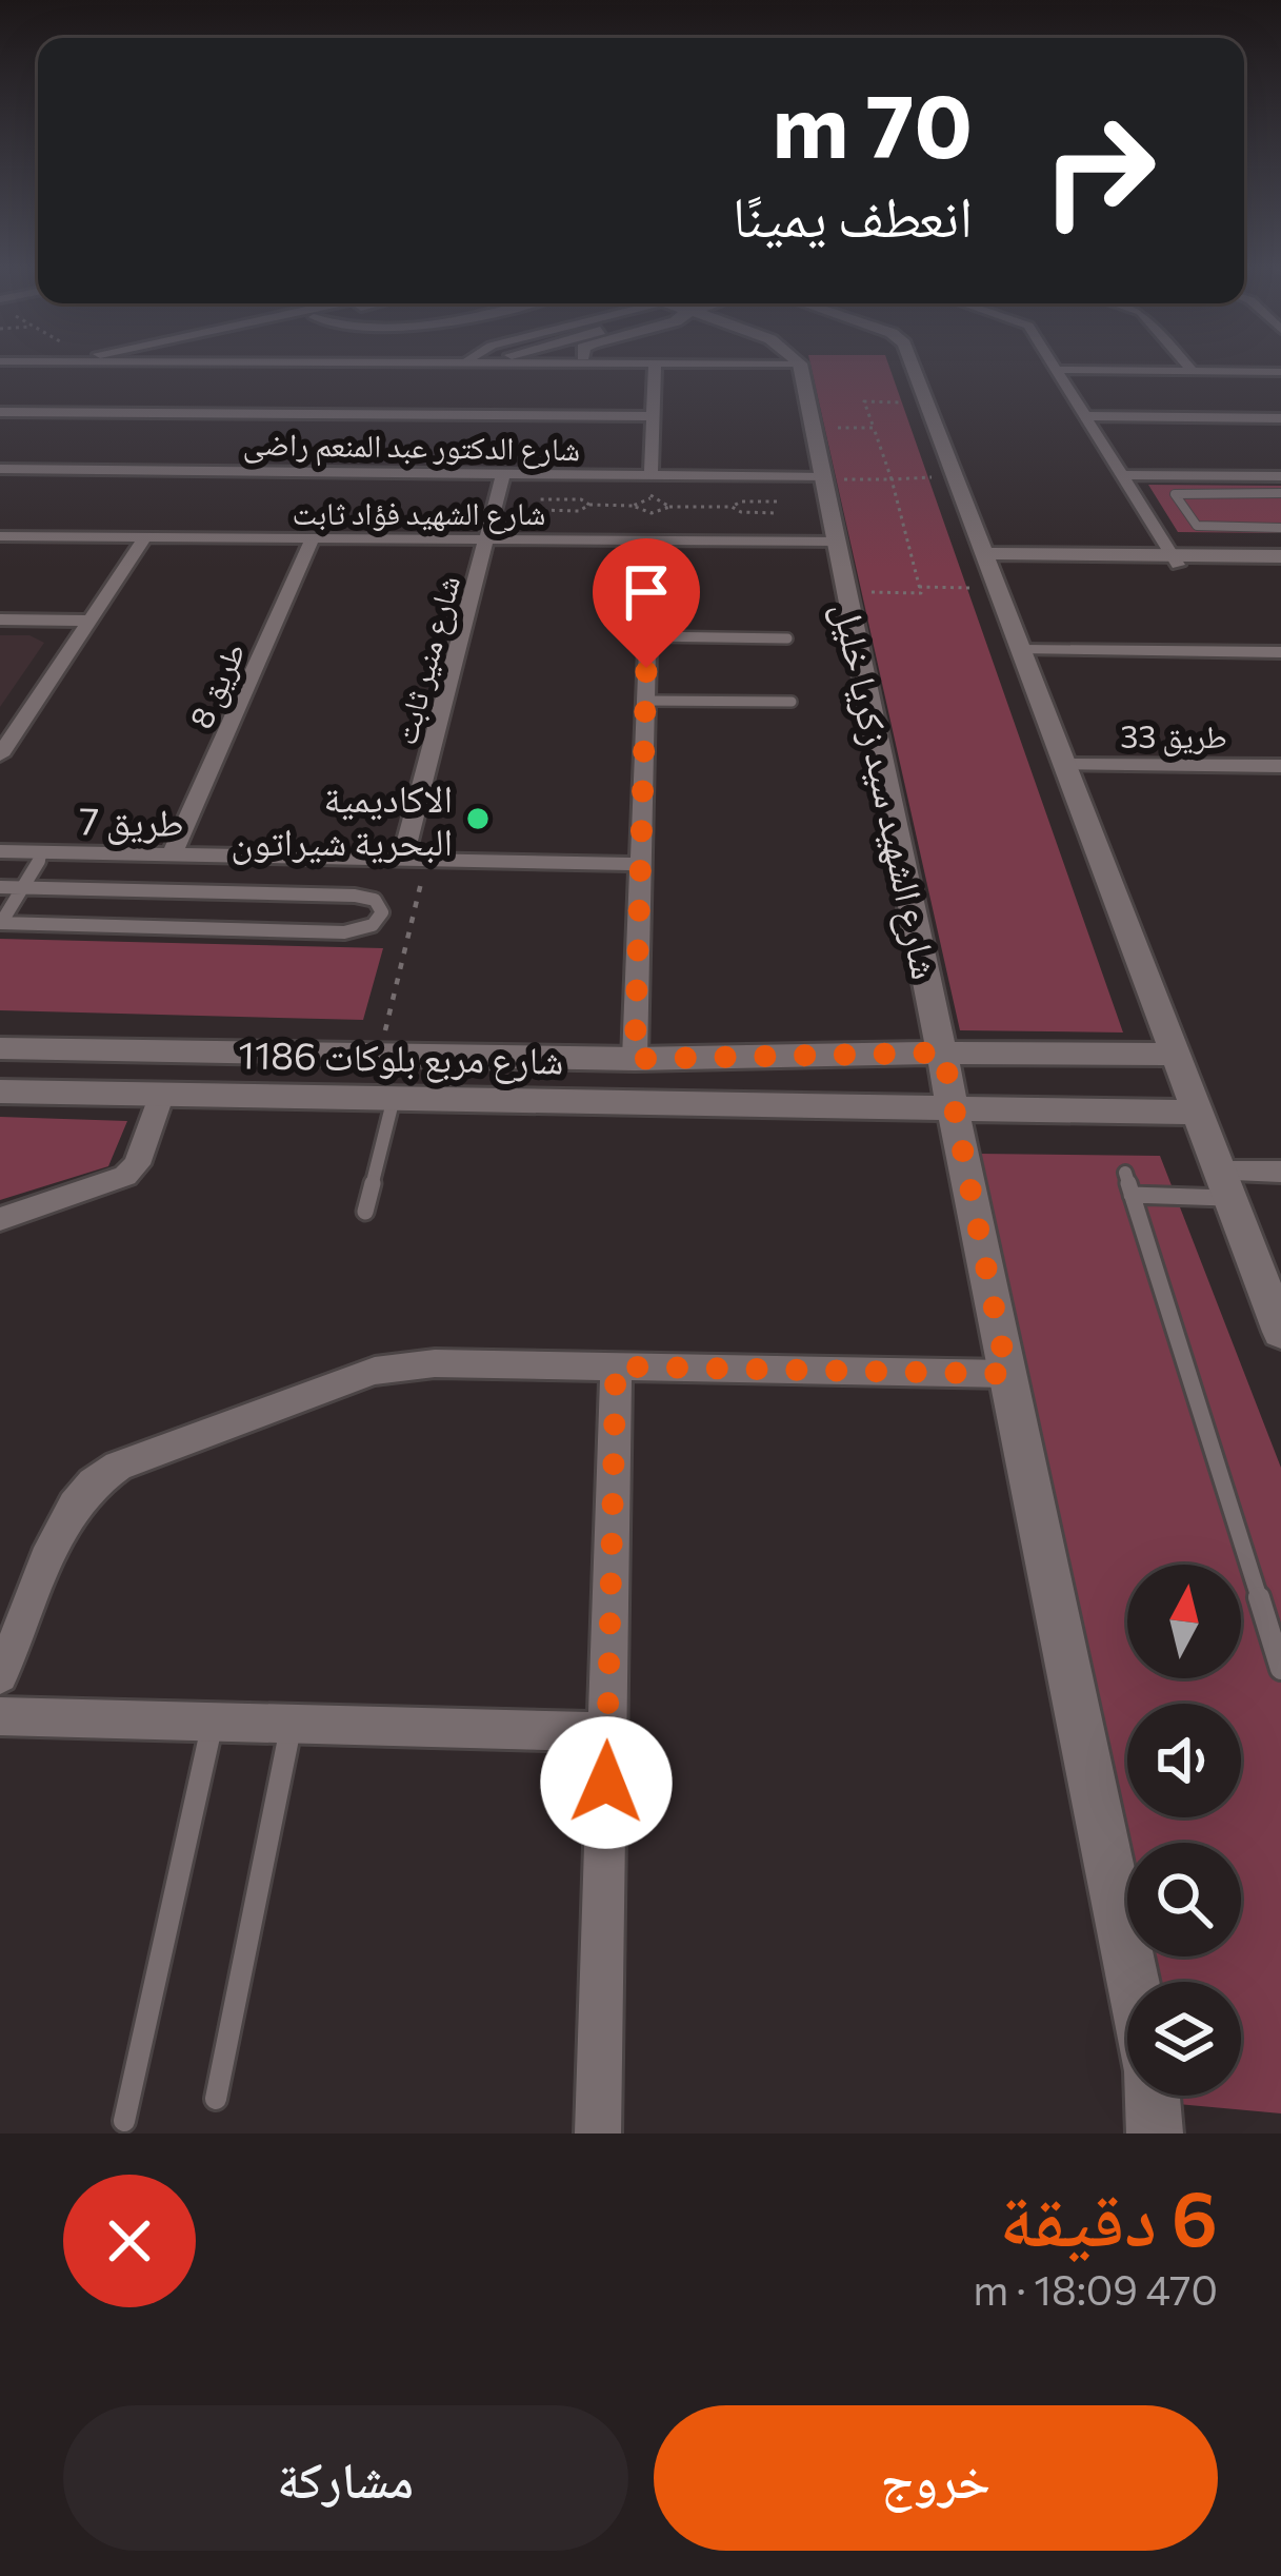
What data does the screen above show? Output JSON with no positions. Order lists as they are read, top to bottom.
{
  "streets": {
    "street": [
      "شارع الدكتور عبد المنعم راضى",
      "شارع الشهيد فؤاد ثابت",
      "شارع منير ثابت",
      "طريق 8",
      "طريق 33",
      "شارع الشهيد سيد زكريا خليل",
      "طريق 7",
      "شارع مربع بلوكات 1186"
    ]
  },
  "crossings": [
    ["شارع الدكتور عبد المنعم راضى", "شارع منير ثابت"],
    ["شارع الدكتور عبد المنعم راضى", "شارع الشهيد سيد زكريا خليل"],
    ["شارع الشهيد فؤاد ثابت", "شارع منير ثابت"],
    ["شارع الشهيد فؤاد ثابت", "طريق 8"],
    ["شارع الشهيد فؤاد ثابت", "شارع الشهيد سيد زكريا خليل"],
    ["شارع منير ثابت", "طريق 7"],
    ["طريق 8", "طريق 7"],
    ["شارع الشهيد سيد زكريا خليل", "شارع مربع بلوكات 1186"]
  ],
  "places": ["الاكاديمية البحرية شيراتون"],
  "north": "top",
  "page": {
    "turn": ["70 m", "انعطف يمينًا"],
    "heading": ["6 دقيقة", "470 m · 18:09"],
    "buttons": ["خروج", "مشاركة"]
  }
}
